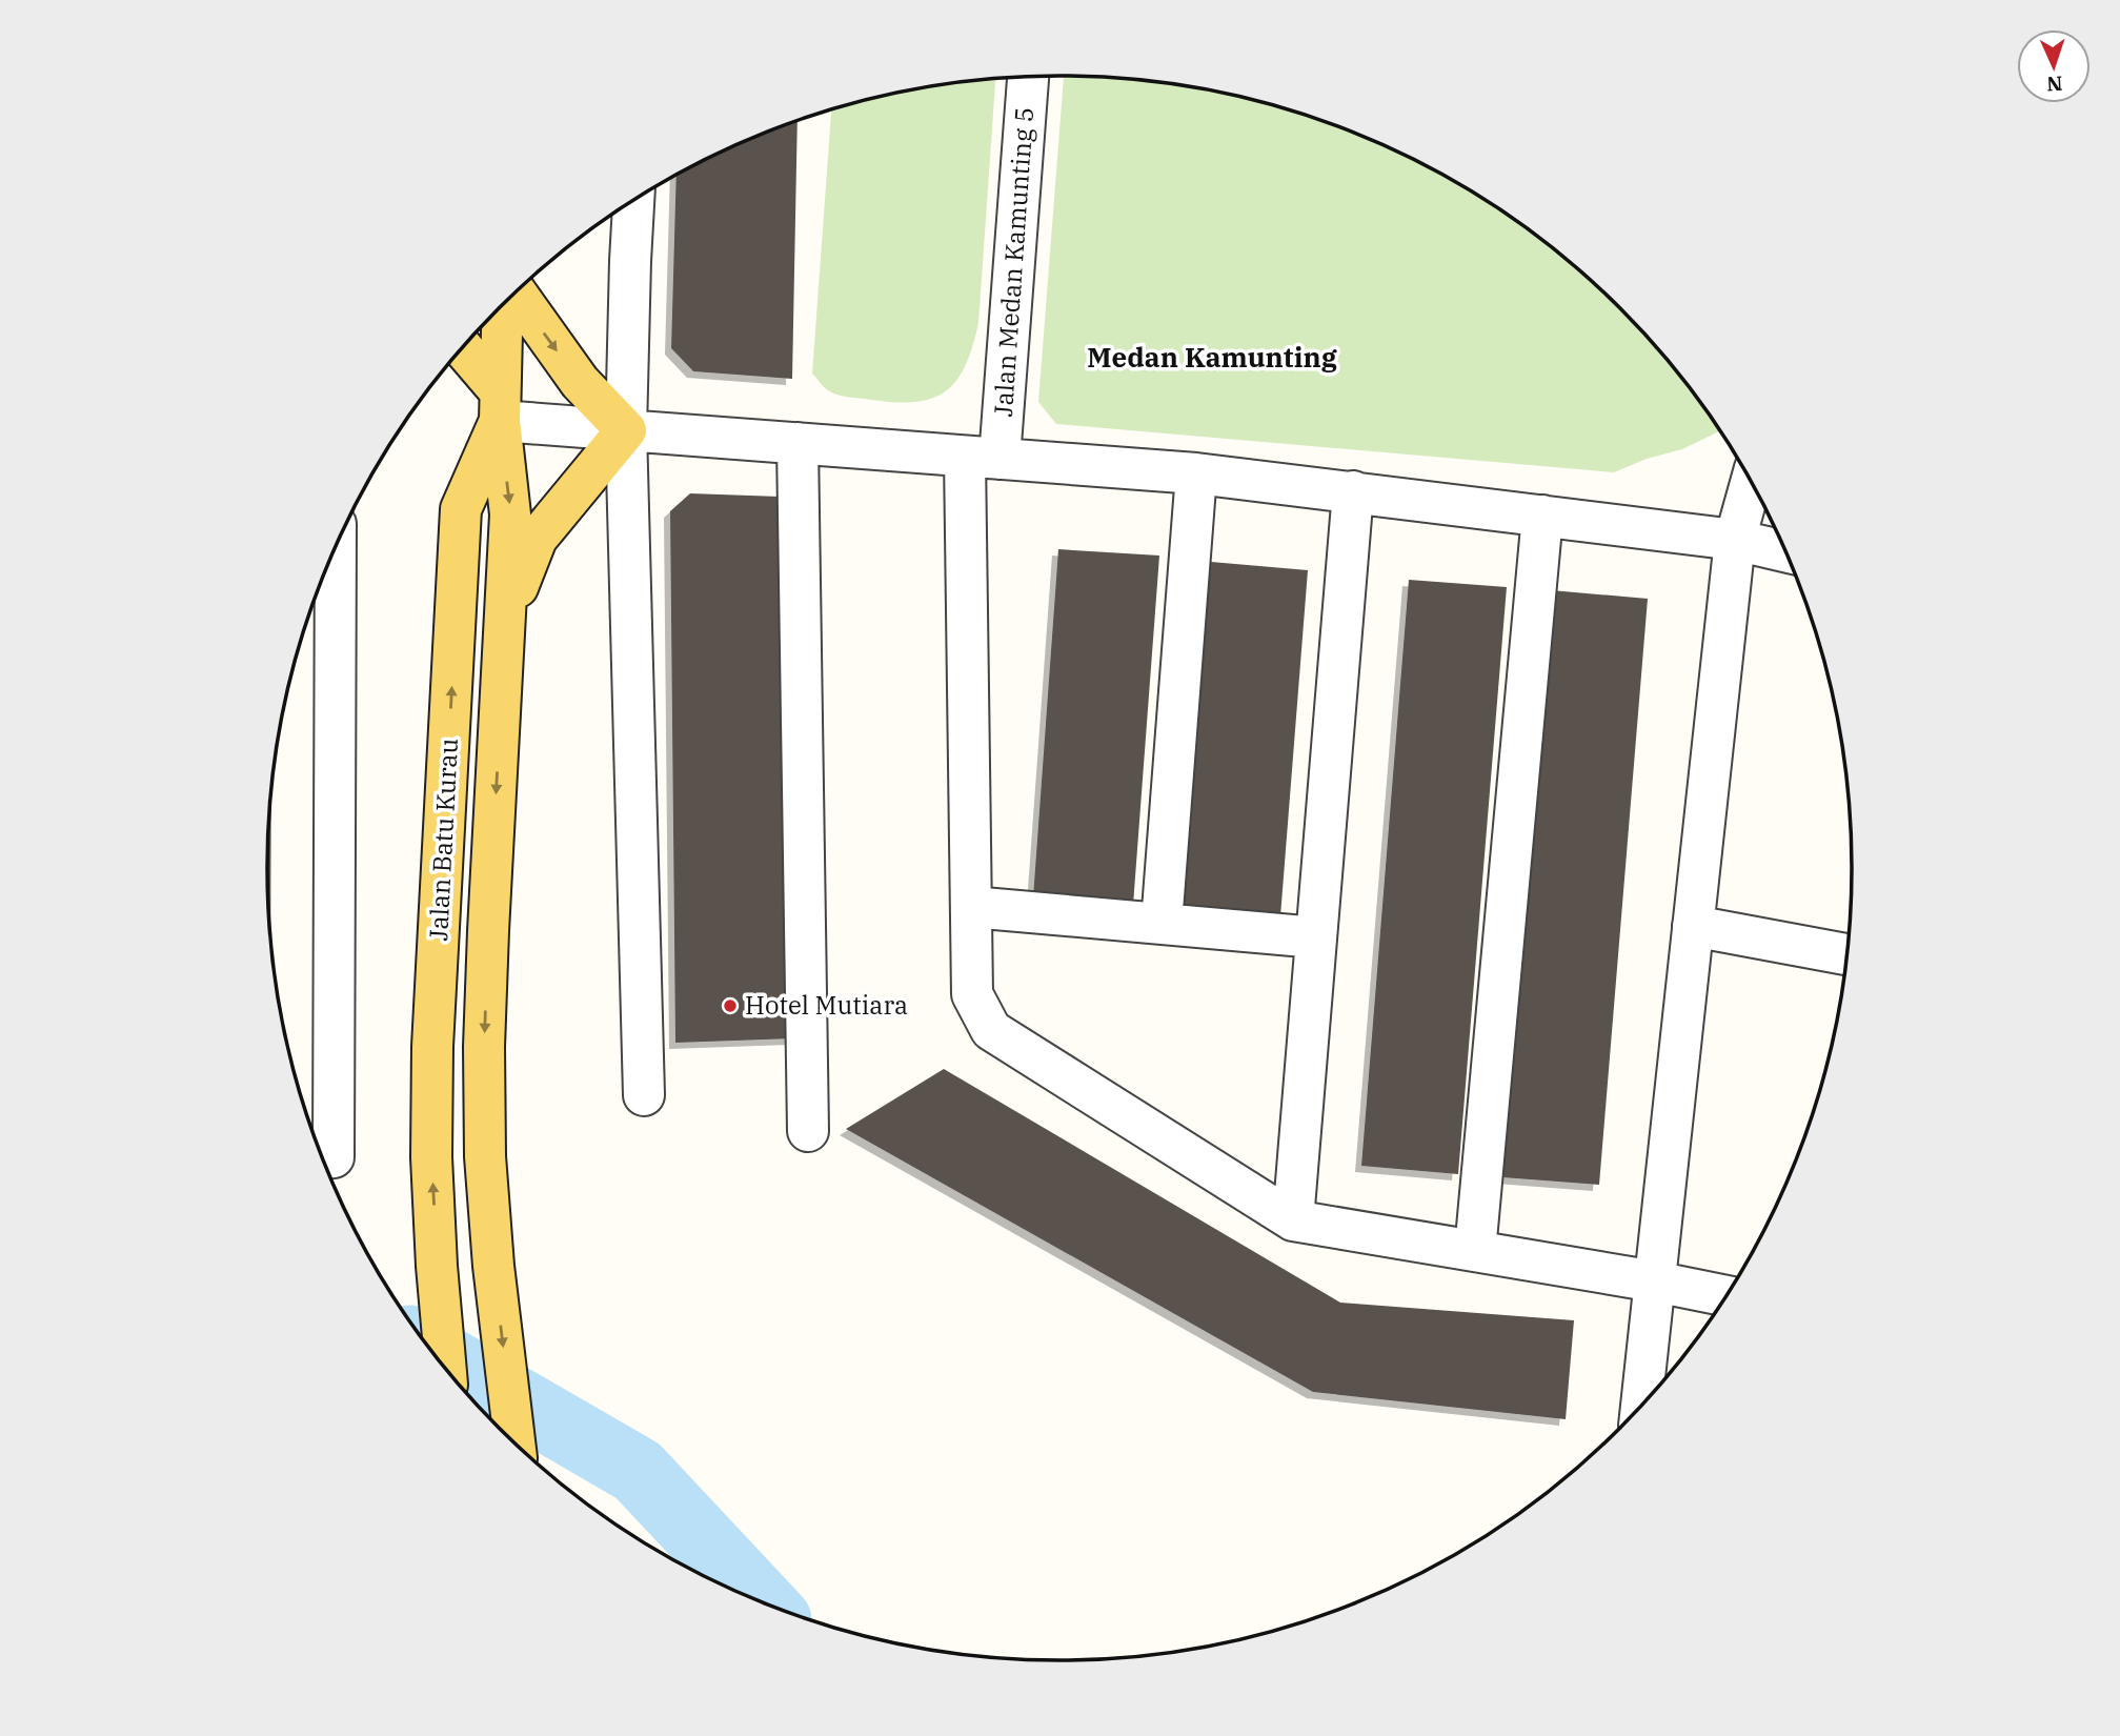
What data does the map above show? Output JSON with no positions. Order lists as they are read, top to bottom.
{
  "streets": {
    "main road": ["Jalan Batu Kurau"],
    "street": ["Jalan Medan Kamunting 5"]
  },
  "districts": ["Medan Kamunting"],
  "places": ["Hotel Mutiara"],
  "north": "bottom"
}
